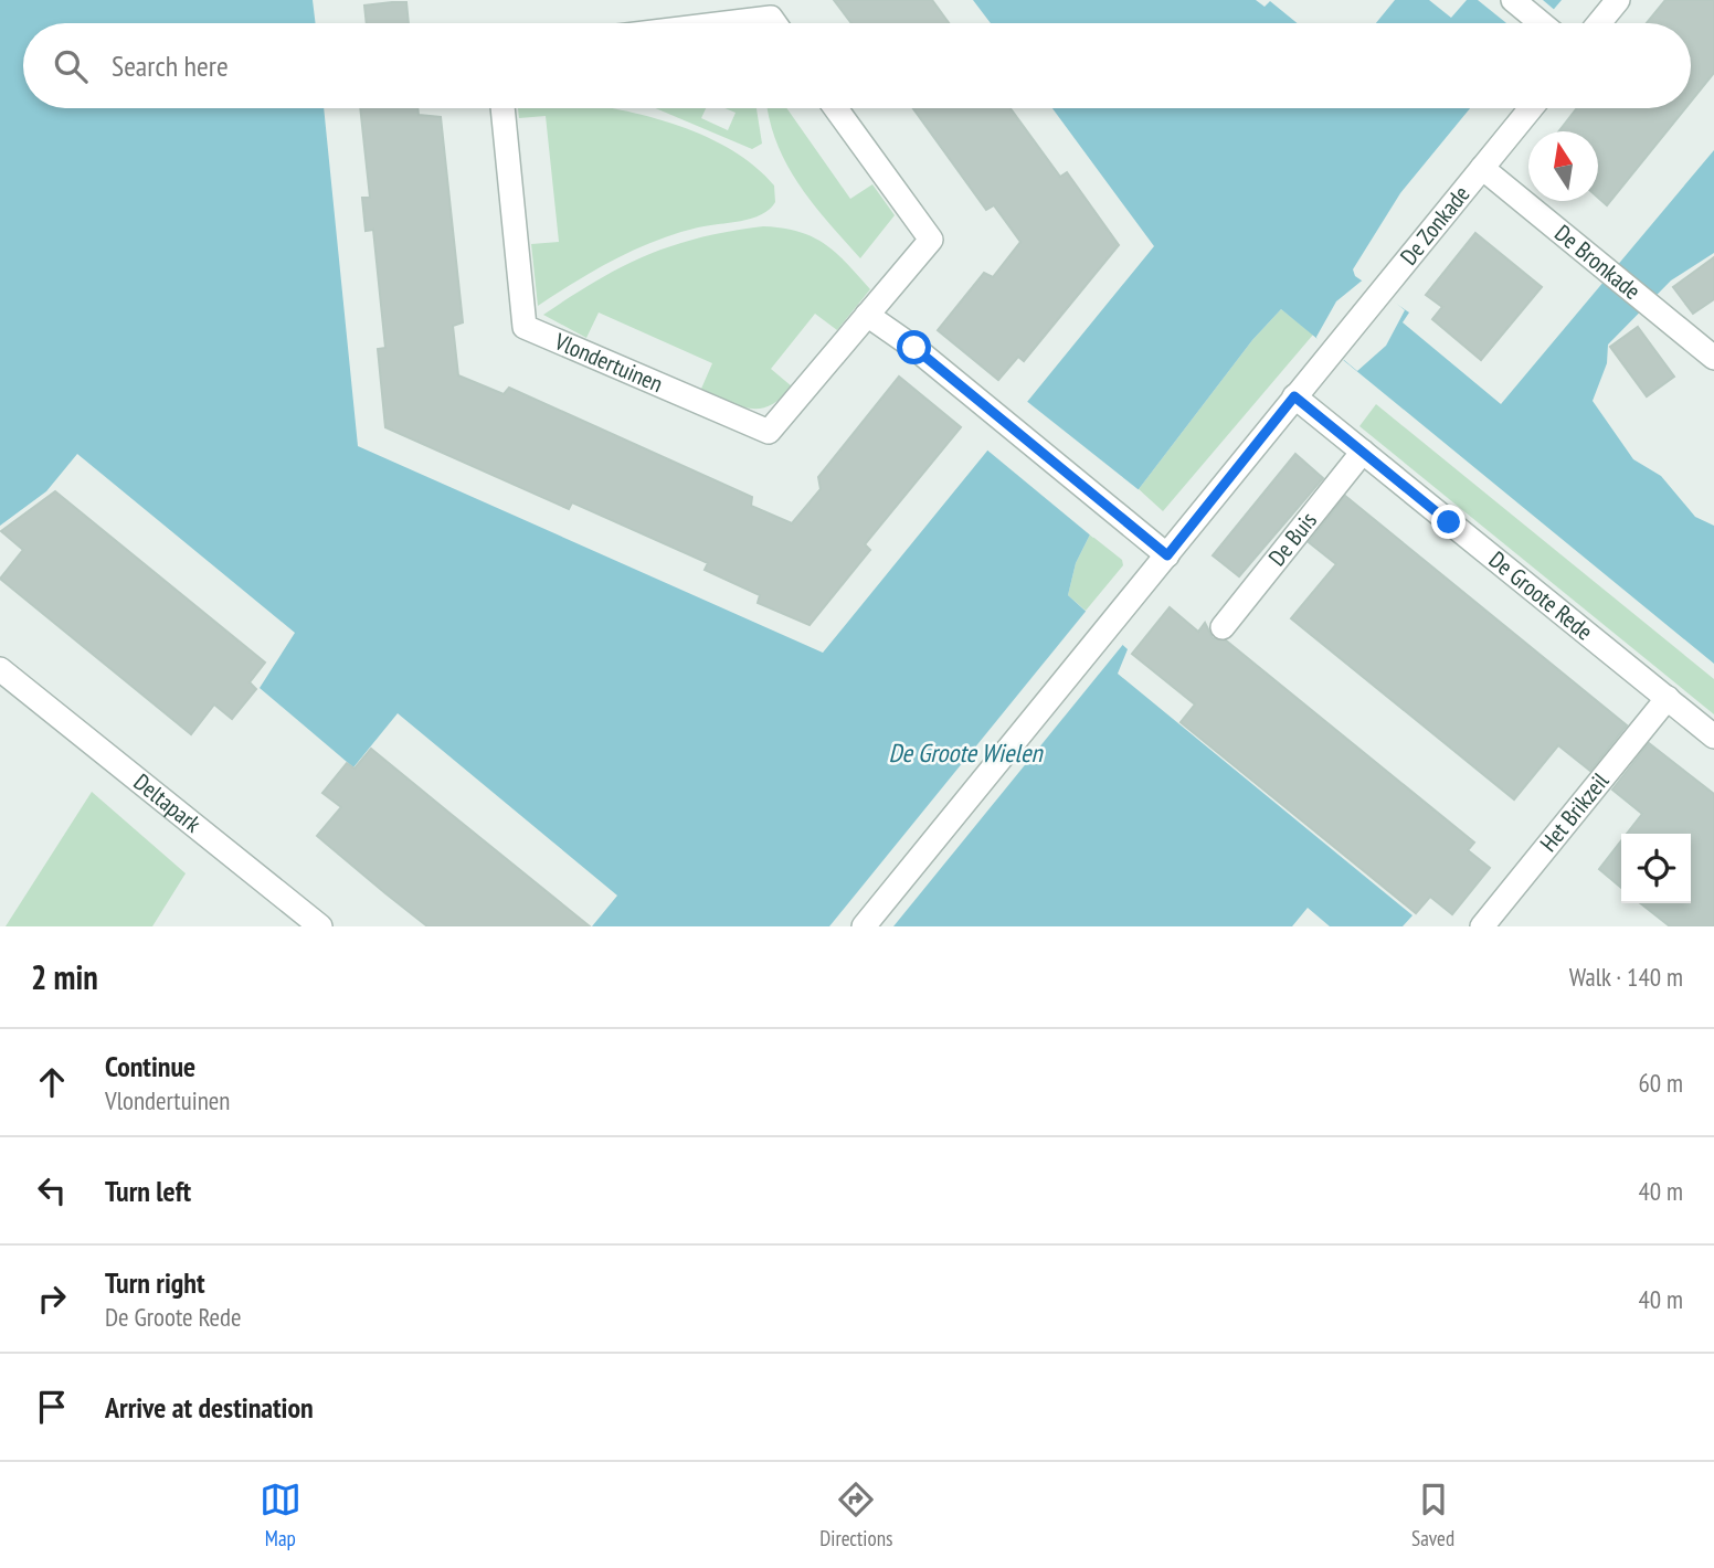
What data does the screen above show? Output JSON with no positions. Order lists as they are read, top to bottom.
{
  "streets": {
    "street": [
      "De Zonkade",
      "De Bronkade",
      "Vlondertuinen",
      "De Buis",
      "De Groote Rede",
      "Deltapark",
      "Het Brikzeil"
    ]
  },
  "crossings": [
    ["De Zonkade", "De Bronkade"],
    ["De Zonkade", "De Groote Rede"],
    ["De Buis", "De Groote Rede"],
    ["De Groote Rede", "Het Brikzeil"]
  ],
  "water": ["De Groote Wielen"],
  "north": "top",
  "page": {
    "search": "Search here",
    "heading": ["2 min", "Walk · 140 m"],
    "list": [
      ["Continue", "Vlondertuinen", "60 m"],
      ["Turn left", "40 m"],
      ["Turn right", "De Groote Rede", "40 m"],
      "Arrive at destination"
    ],
    "nav": ["Map", "Directions", "Saved"]
  }
}
